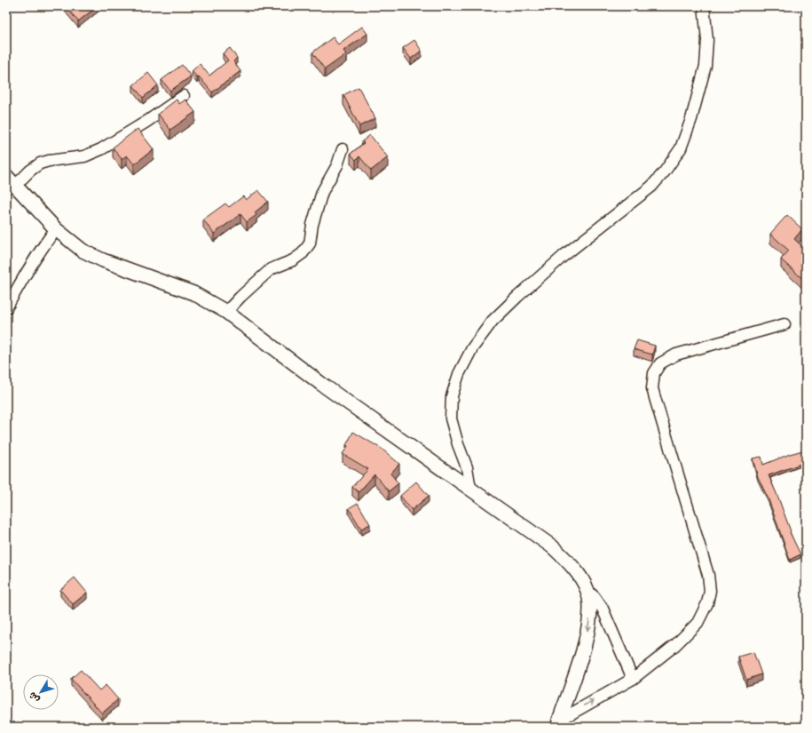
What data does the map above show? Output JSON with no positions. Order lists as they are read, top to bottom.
{
  "north": "bottom left"
}
